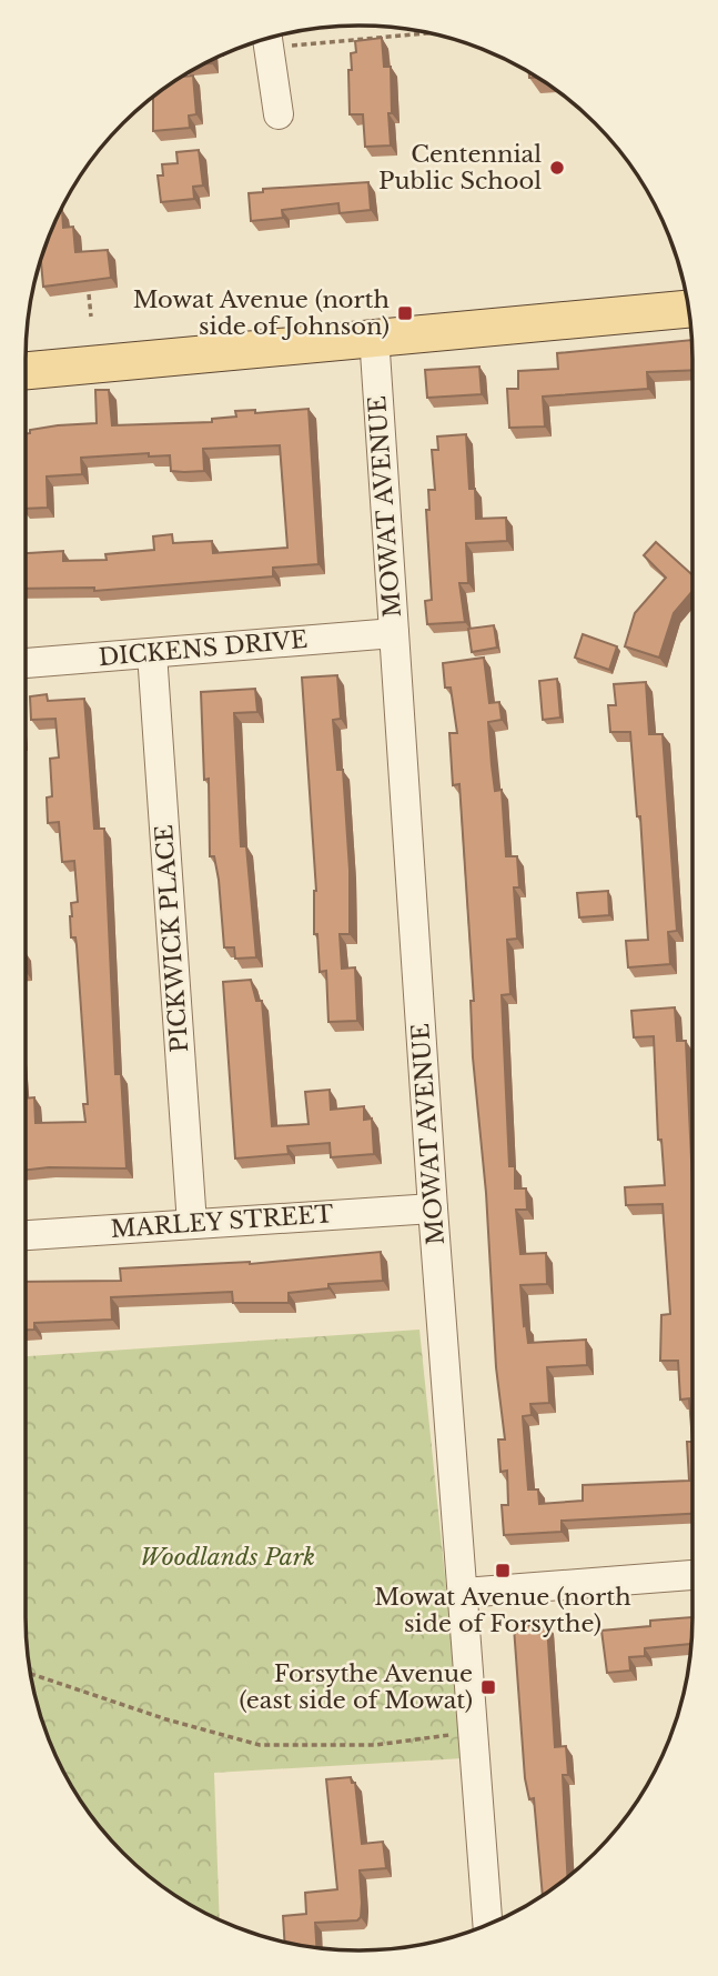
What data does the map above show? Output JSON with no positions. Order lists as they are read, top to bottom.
{
  "streets": {
    "street": [
      "MOWAT AVENUE",
      "DICKENS DRIVE",
      "PICKWICK PLACE",
      "MARLEY STREET"
    ]
  },
  "crossings": [
    ["MOWAT AVENUE", "DICKENS DRIVE"],
    ["MOWAT AVENUE", "MARLEY STREET"],
    ["DICKENS DRIVE", "PICKWICK PLACE"],
    ["PICKWICK PLACE", "MARLEY STREET"]
  ],
  "parks": ["Woodlands Park"],
  "places": {
    "other": ["Centennial Public School"],
    "transit": ["Mowat Avenue (north side of Johnson)", "Mowat Avenue (north side of Forsythe)", "Forsythe Avenue (east side of Mowat)"]
  }
}
